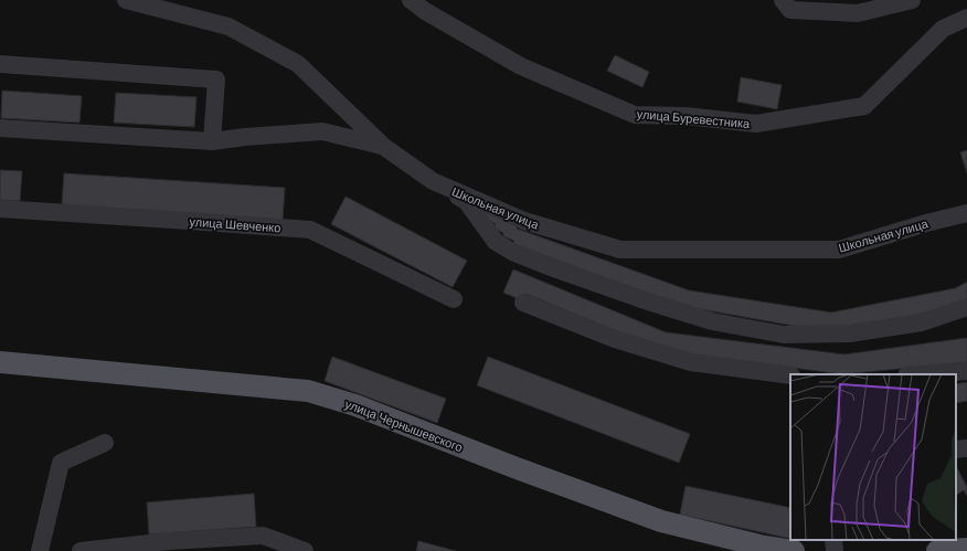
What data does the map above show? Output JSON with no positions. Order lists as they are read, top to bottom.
{
  "streets": {
    "main road": ["улица Чернышевского"],
    "street": ["улица Буревестника", "Школьная улица", "улица Шевченко"]
  }
}
